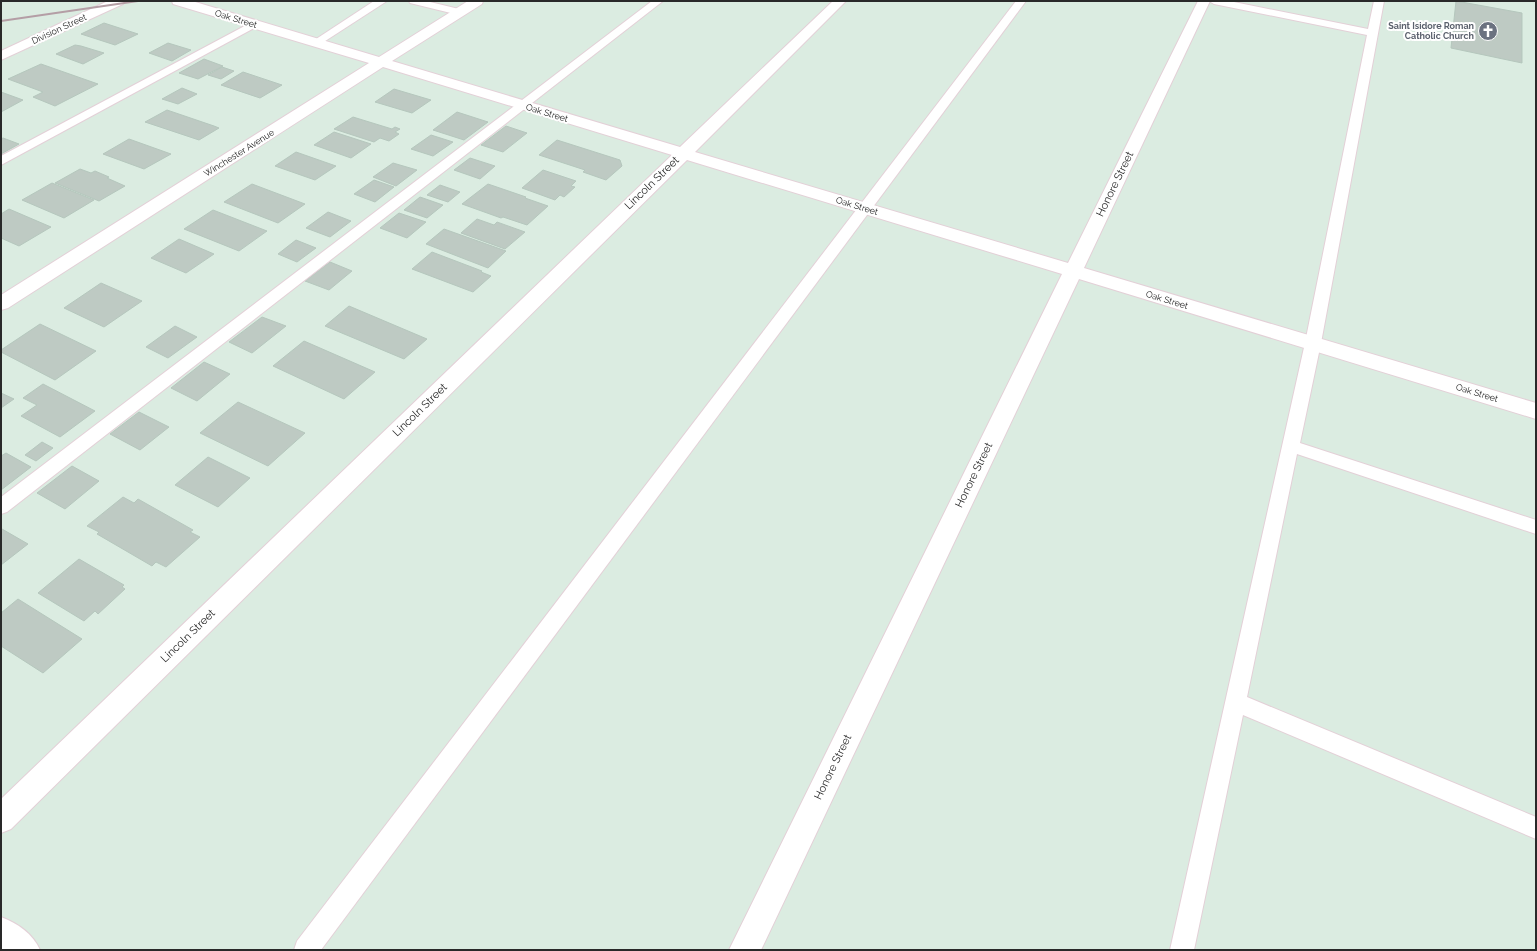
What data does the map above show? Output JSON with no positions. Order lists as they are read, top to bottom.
{
  "streets": {
    "street": [
      "Oak Street",
      "Division Street",
      "Winchester Avenue",
      "Lincoln Street",
      "Honore Street"
    ]
  },
  "crossings": [
    ["Oak Street", "Winchester Avenue"],
    ["Oak Street", "Lincoln Street"],
    ["Oak Street", "Honore Street"]
  ],
  "places": {
    "church": ["Saint Isidore Roman Catholic Church"]
  }
}
